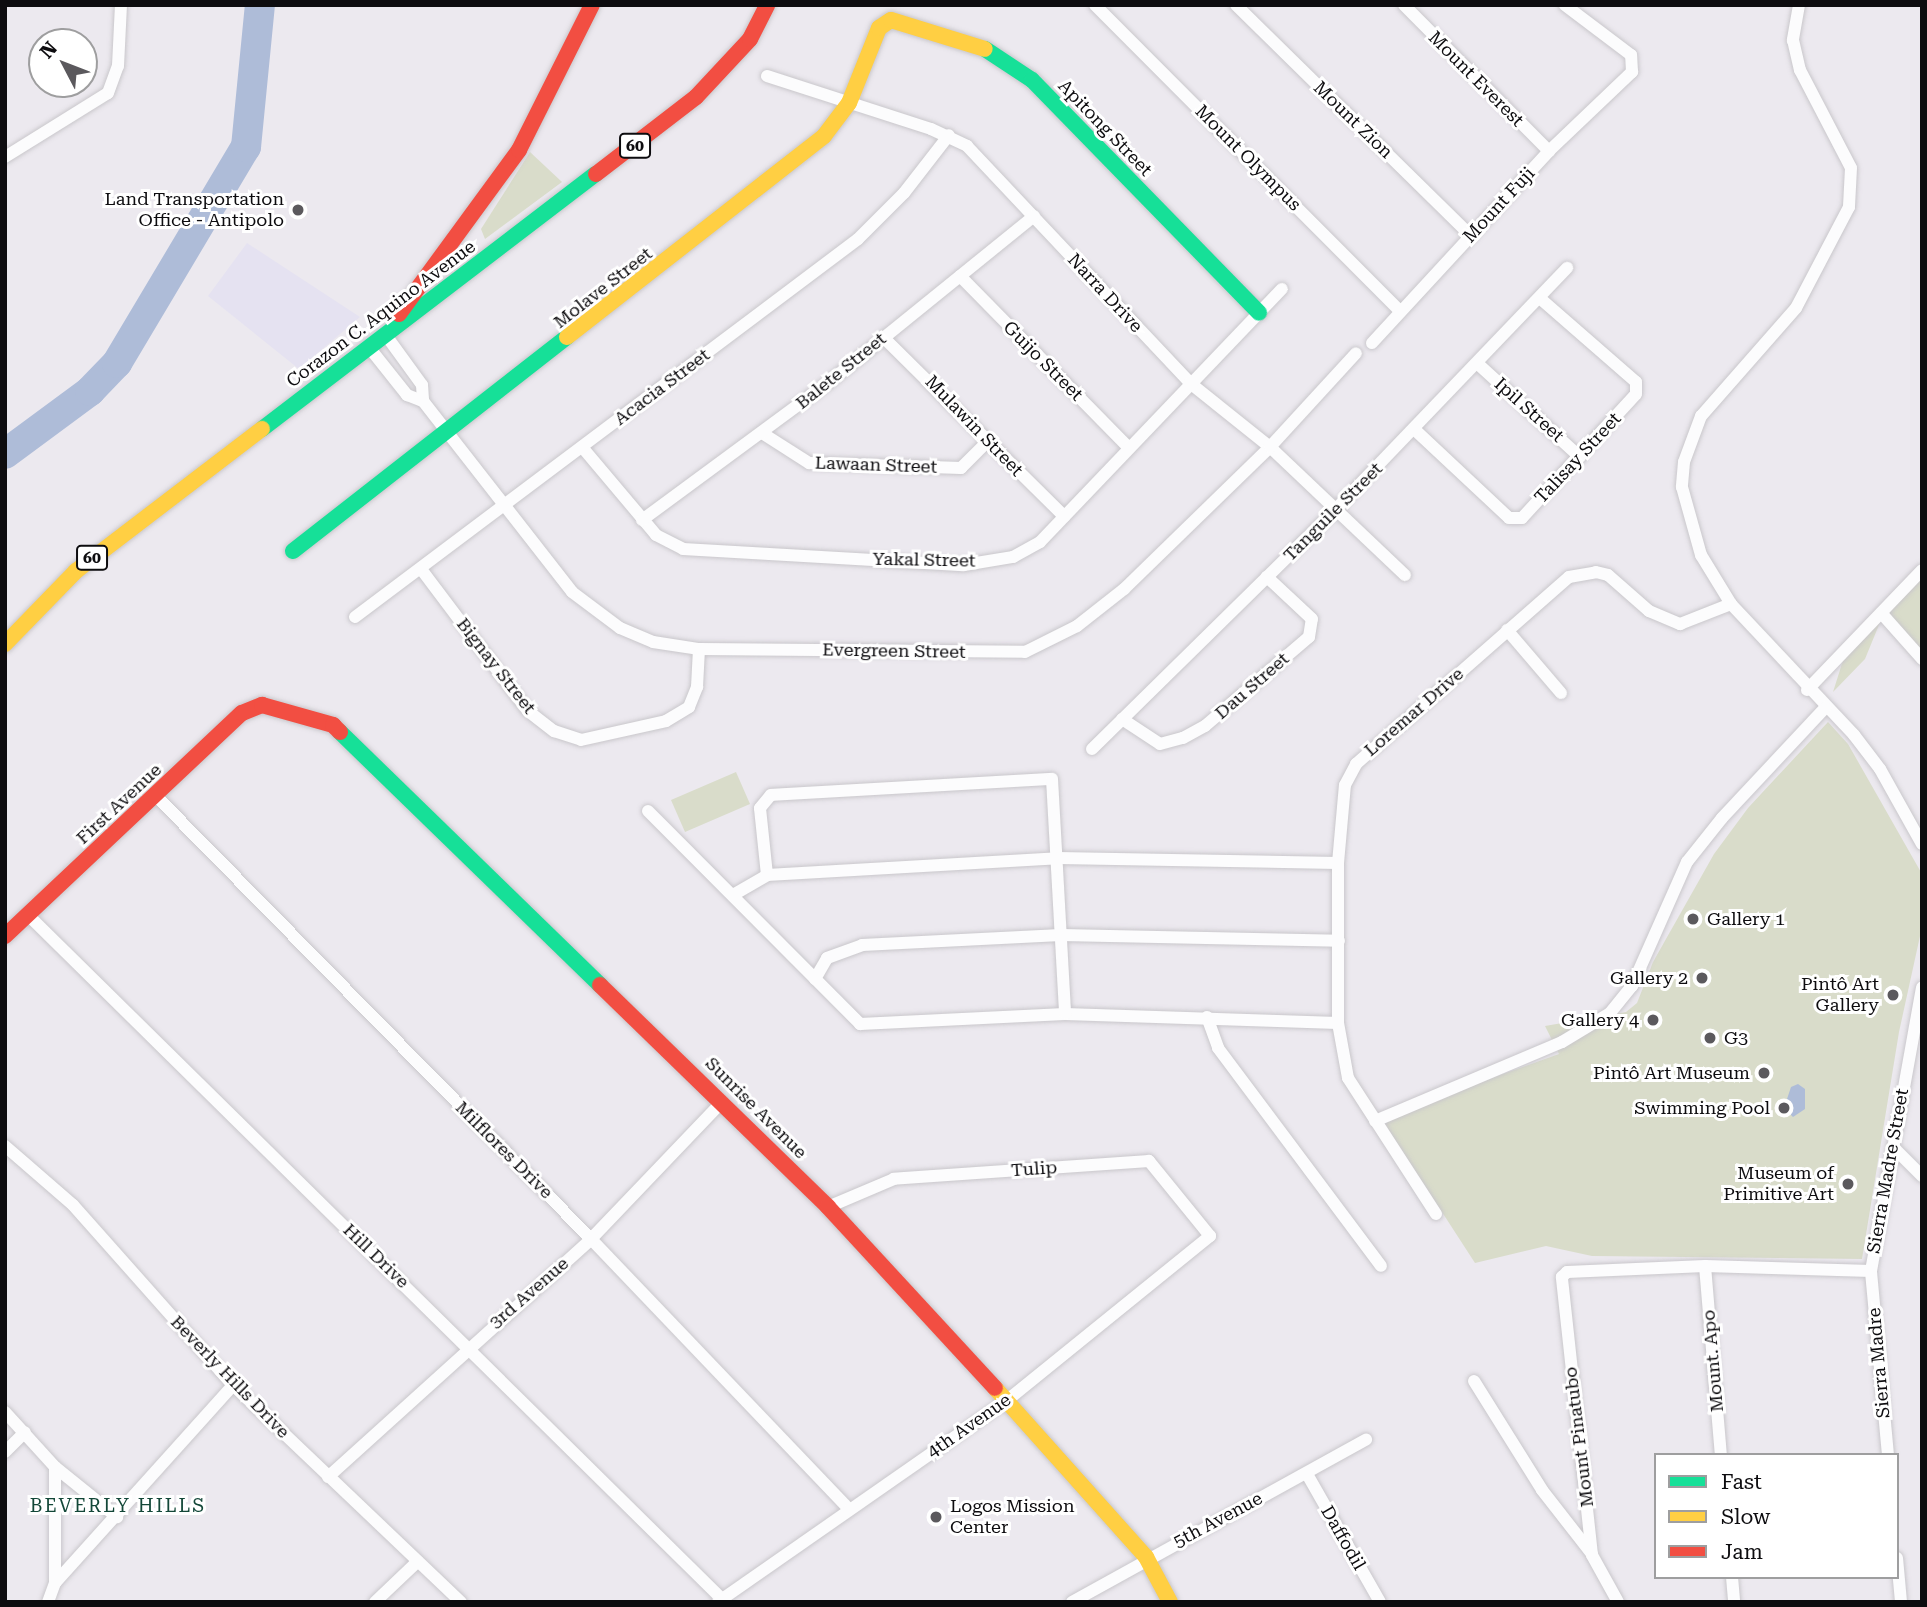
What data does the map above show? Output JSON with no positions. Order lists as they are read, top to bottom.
{
  "streets": {
    "street": [
      "Mount Everest",
      "Mount Zion",
      "Apitong Street",
      "60",
      "Mount Olympus",
      "Mount Fuji",
      "Molave Street",
      "Narra Drive",
      "Corazon C. Aquino Avenue",
      "Guijo Street",
      "Balete Street",
      "Acacia Street",
      "Ipil Street",
      "Mulawin Street",
      "Talisay Street",
      "Lawaan Street",
      "Tanguile Street",
      "Yakal Street",
      "Evergreen Street",
      "Bignay Street",
      "Dau Street",
      "Loremar Drive",
      "First Avenue",
      "Sunrise Avenue",
      "Milflores Drive",
      "Tulip",
      "Sierra Madre Street",
      "Hill Drive",
      "3rd Avenue",
      "Mount. Apo",
      "Sierra Madre",
      "Beverly Hills Drive",
      "4th Avenue",
      "Mount Pinatubo",
      "5th Avenue",
      "Daffodil"
    ]
  },
  "crossings": [
    ["Mount Everest", "Mount Fuji"],
    ["Mount Zion", "Mount Fuji"],
    ["Apitong Street", "Molave Street"],
    ["Apitong Street", "Yakal Street"],
    ["60", "Corazon C. Aquino Avenue"],
    ["Mount Olympus", "Mount Fuji"],
    ["Molave Street", "Narra Drive"],
    ["Molave Street", "Evergreen Street"],
    ["Narra Drive", "Balete Street"],
    ["Narra Drive", "Acacia Street"],
    ["Narra Drive", "Tanguile Street"],
    ["Narra Drive", "Yakal Street"],
    ["Narra Drive", "Evergreen Street"],
    ["Guijo Street", "Balete Street"],
    ["Guijo Street", "Yakal Street"],
    ["Balete Street", "Mulawin Street"],
    ["Balete Street", "Lawaan Street"],
    ["Balete Street", "Yakal Street"],
    ["Acacia Street", "Yakal Street"],
    ["Acacia Street", "Evergreen Street"],
    ["Acacia Street", "Bignay Street"],
    ["Ipil Street", "Talisay Street"],
    ["Ipil Street", "Tanguile Street"],
    ["Mulawin Street", "Lawaan Street"],
    ["Mulawin Street", "Yakal Street"],
    ["Talisay Street", "Tanguile Street"],
    ["Tanguile Street", "Dau Street"],
    ["Evergreen Street", "Bignay Street"],
    ["First Avenue", "Sunrise Avenue"],
    ["First Avenue", "Milflores Drive"],
    ["First Avenue", "Hill Drive"],
    ["Sunrise Avenue", "Tulip"],
    ["Sunrise Avenue", "3rd Avenue"],
    ["Sunrise Avenue", "4th Avenue"],
    ["Sunrise Avenue", "5th Avenue"],
    ["Milflores Drive", "3rd Avenue"],
    ["Milflores Drive", "4th Avenue"],
    ["Tulip", "4th Avenue"],
    ["Sierra Madre Street", "Sierra Madre"],
    ["Hill Drive", "3rd Avenue"],
    ["Hill Drive", "4th Avenue"],
    ["3rd Avenue", "Beverly Hills Drive"],
    ["Mount. Apo", "Mount Pinatubo"],
    ["5th Avenue", "Daffodil"]
  ],
  "districts": ["BEVERLY HILLS"],
  "places": [
    "Land Transportation Office - Antipolo",
    "Gallery 1",
    "Gallery 2",
    "Pintô Art Gallery",
    "Gallery 4",
    "G3",
    "Pintô Art Museum",
    "Swimming Pool",
    "Museum of Primitive Art",
    "Logos Mission Center"
  ],
  "legend": ["Fast", "Slow", "Jam"],
  "north": "top left"
}
